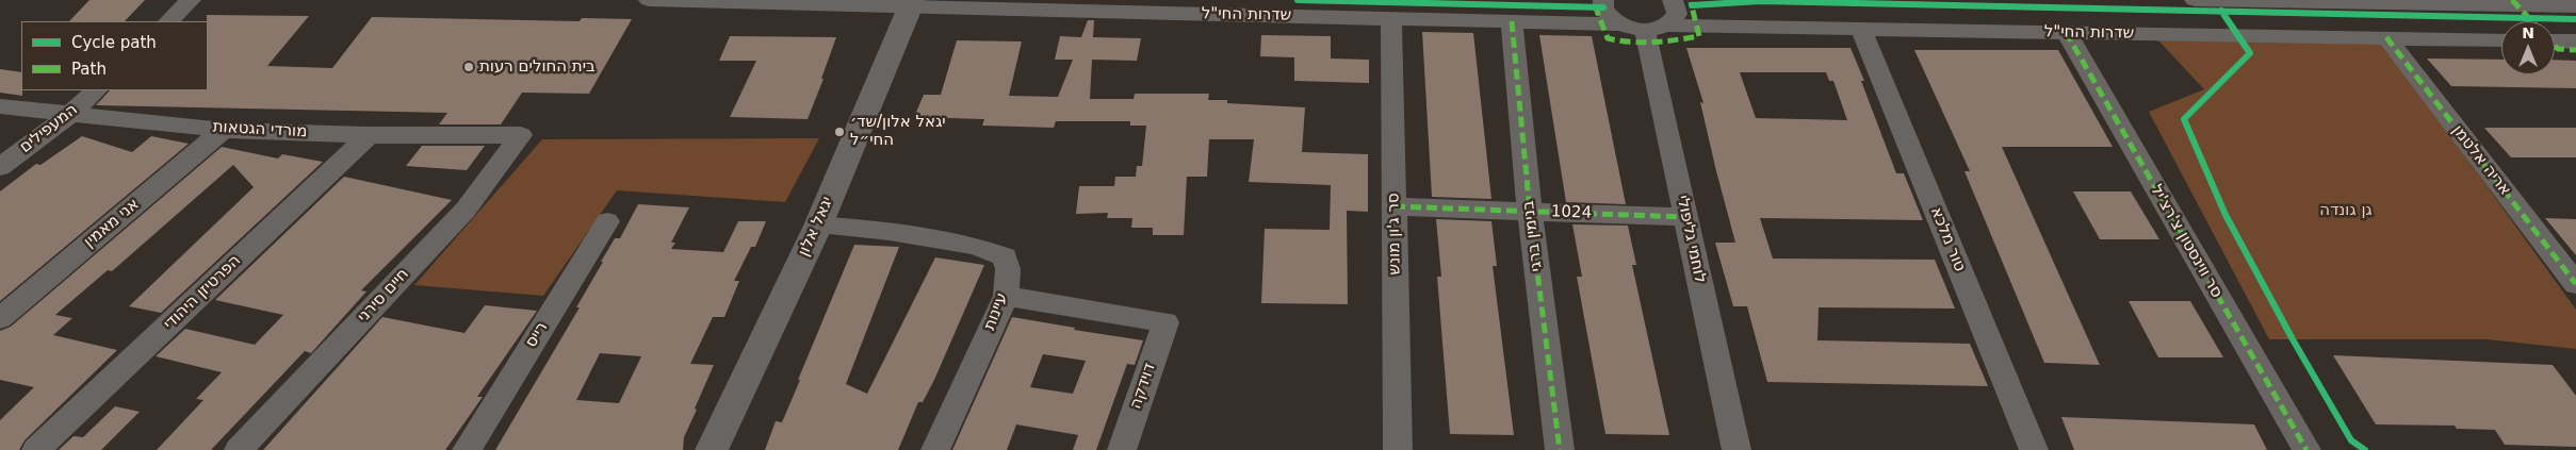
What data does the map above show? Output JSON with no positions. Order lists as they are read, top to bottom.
{
  "streets": {
    "street": [
      "שדרות החי\"ל",
      "המעפילים",
      "מורדי הגטאות",
      "אריה אלטמן",
      "1024",
      "אני מאמין",
      "יגאל אלון",
      "סר ג'ון מונש",
      "בנימין ברגי",
      "לוחמי גליפולי",
      "טור מלכא",
      "סר ווינסטון צ'רצ'יל",
      "הפרטיזן היהודי",
      "חיים סירני",
      "עיינות",
      "רייס",
      "דוידקה"
    ]
  },
  "crossings": [
    ["שדרות החי\"ל", "אריה אלטמן"],
    ["שדרות החי\"ל", "יגאל אלון"],
    ["שדרות החי\"ל", "סר ג'ון מונש"],
    ["שדרות החי\"ל", "בנימין ברגי"],
    ["שדרות החי\"ל", "לוחמי גליפולי"],
    ["שדרות החי\"ל", "טור מלכא"],
    ["שדרות החי\"ל", "סר ווינסטון צ'רצ'יל"],
    ["המעפילים", "מורדי הגטאות"],
    ["מורדי הגטאות", "אני מאמין"],
    ["מורדי הגטאות", "הפרטיזן היהודי"],
    ["מורדי הגטאות", "חיים סירני"],
    ["1024", "סר ג'ון מונש"],
    ["1024", "בנימין ברגי"],
    ["1024", "לוחמי גליפולי"],
    ["יגאל אלון", "עיינות"],
    ["עיינות", "דוידקה"]
  ],
  "parks": ["גן גונדה"],
  "places": ["בית החולים רעות", "יגאל אלון/שד׳ החי״ל"],
  "legend": ["Cycle path", "Path"],
  "north": "top"
}
